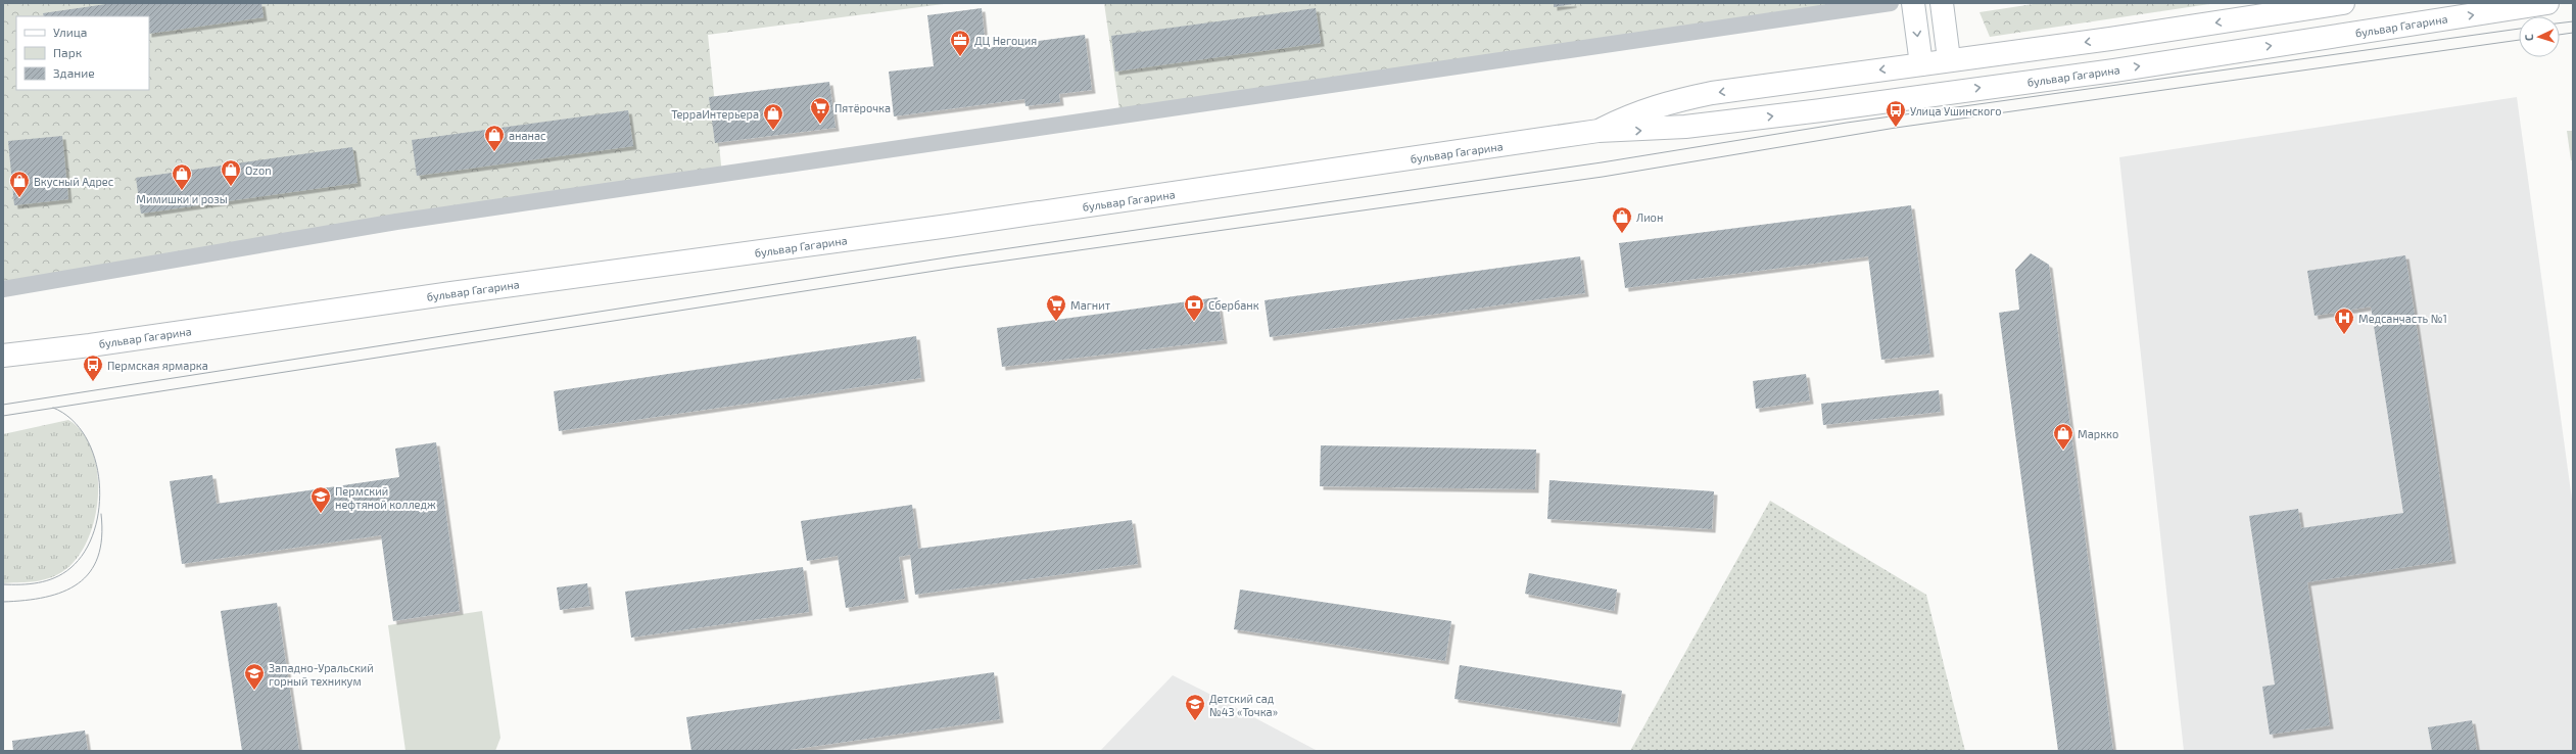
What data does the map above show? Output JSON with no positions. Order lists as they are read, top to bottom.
{
  "streets": {
    "main road": ["бульвар Гагарина"]
  },
  "places": {
    "office": ["ДЦ Негоция"],
    "supermarket": ["Пятёрочка", "Магнит"],
    "bus stop": ["Улица Ушинского", "Пермская ярмарка"],
    "shop": [
      "ТерраИнтерьера",
      "ананас",
      "Ozon",
      "Мимишки и розы",
      "Вкусный Адрес",
      "Лион",
      "Маркко"
    ],
    "bank": ["Сбербанк"],
    "hospital": ["Медсанчасть №1"],
    "school or university": ["Пермский нефтяной колледж", "Западно-Уральский горный техникум", "Детский сад №43 «Точка»"]
  },
  "legend": ["Улица", "Парк", "Здание"],
  "north": "left"
}
